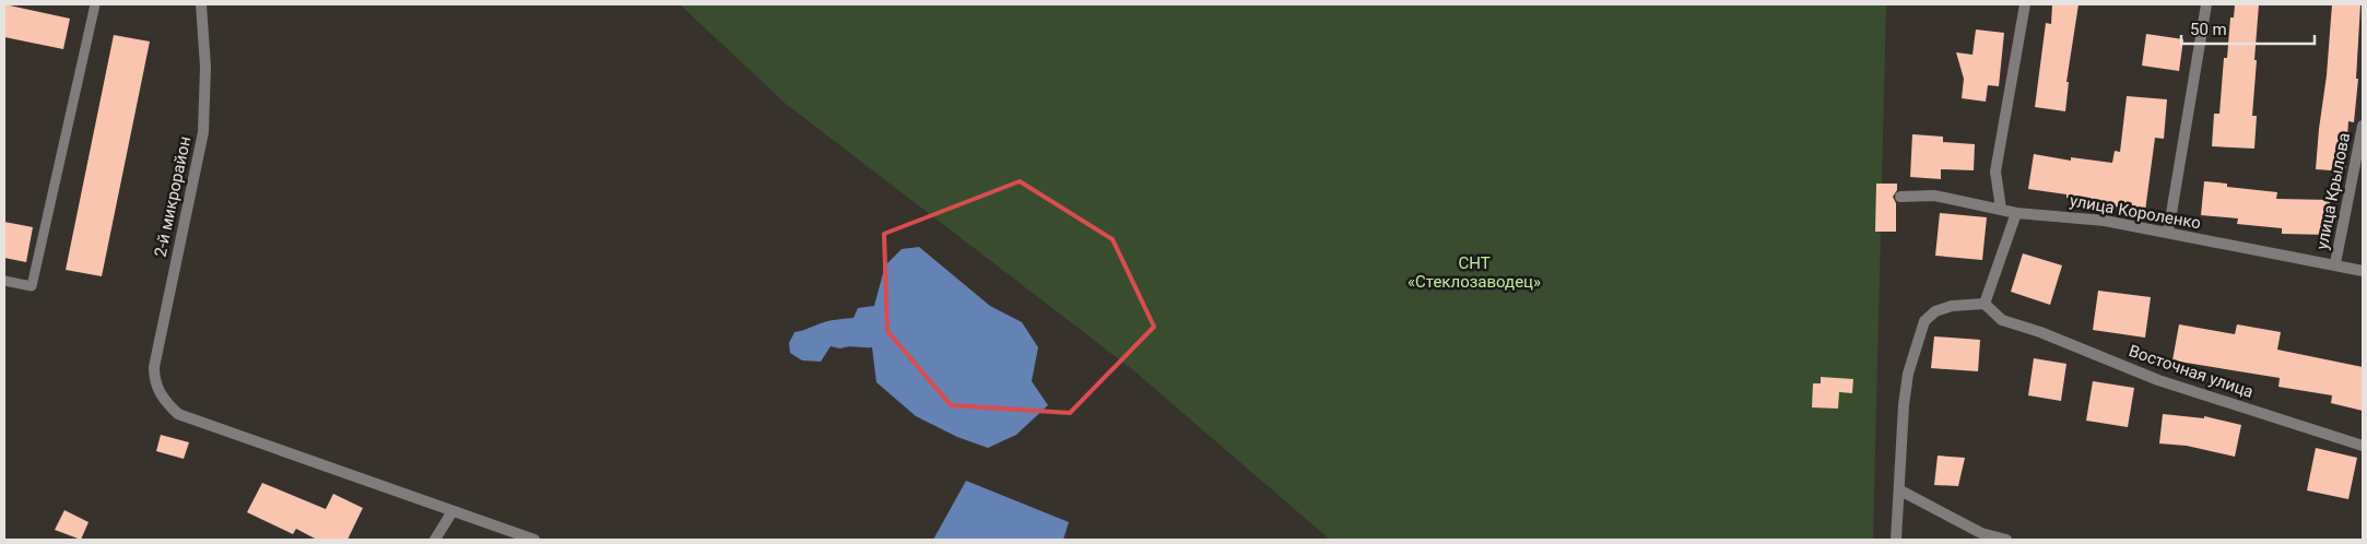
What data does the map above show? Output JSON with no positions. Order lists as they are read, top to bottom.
{
  "streets": {
    "street": [
      "улица Крылова",
      "2-й микрорайон",
      "улица Короленко",
      "Восточная улица"
    ]
  },
  "crossings": [
    ["улица Крылова", "улица Короленко"]
  ],
  "parks": ["СНТ «Стеклозаводец»"],
  "scale_bar": "50 m"
}
